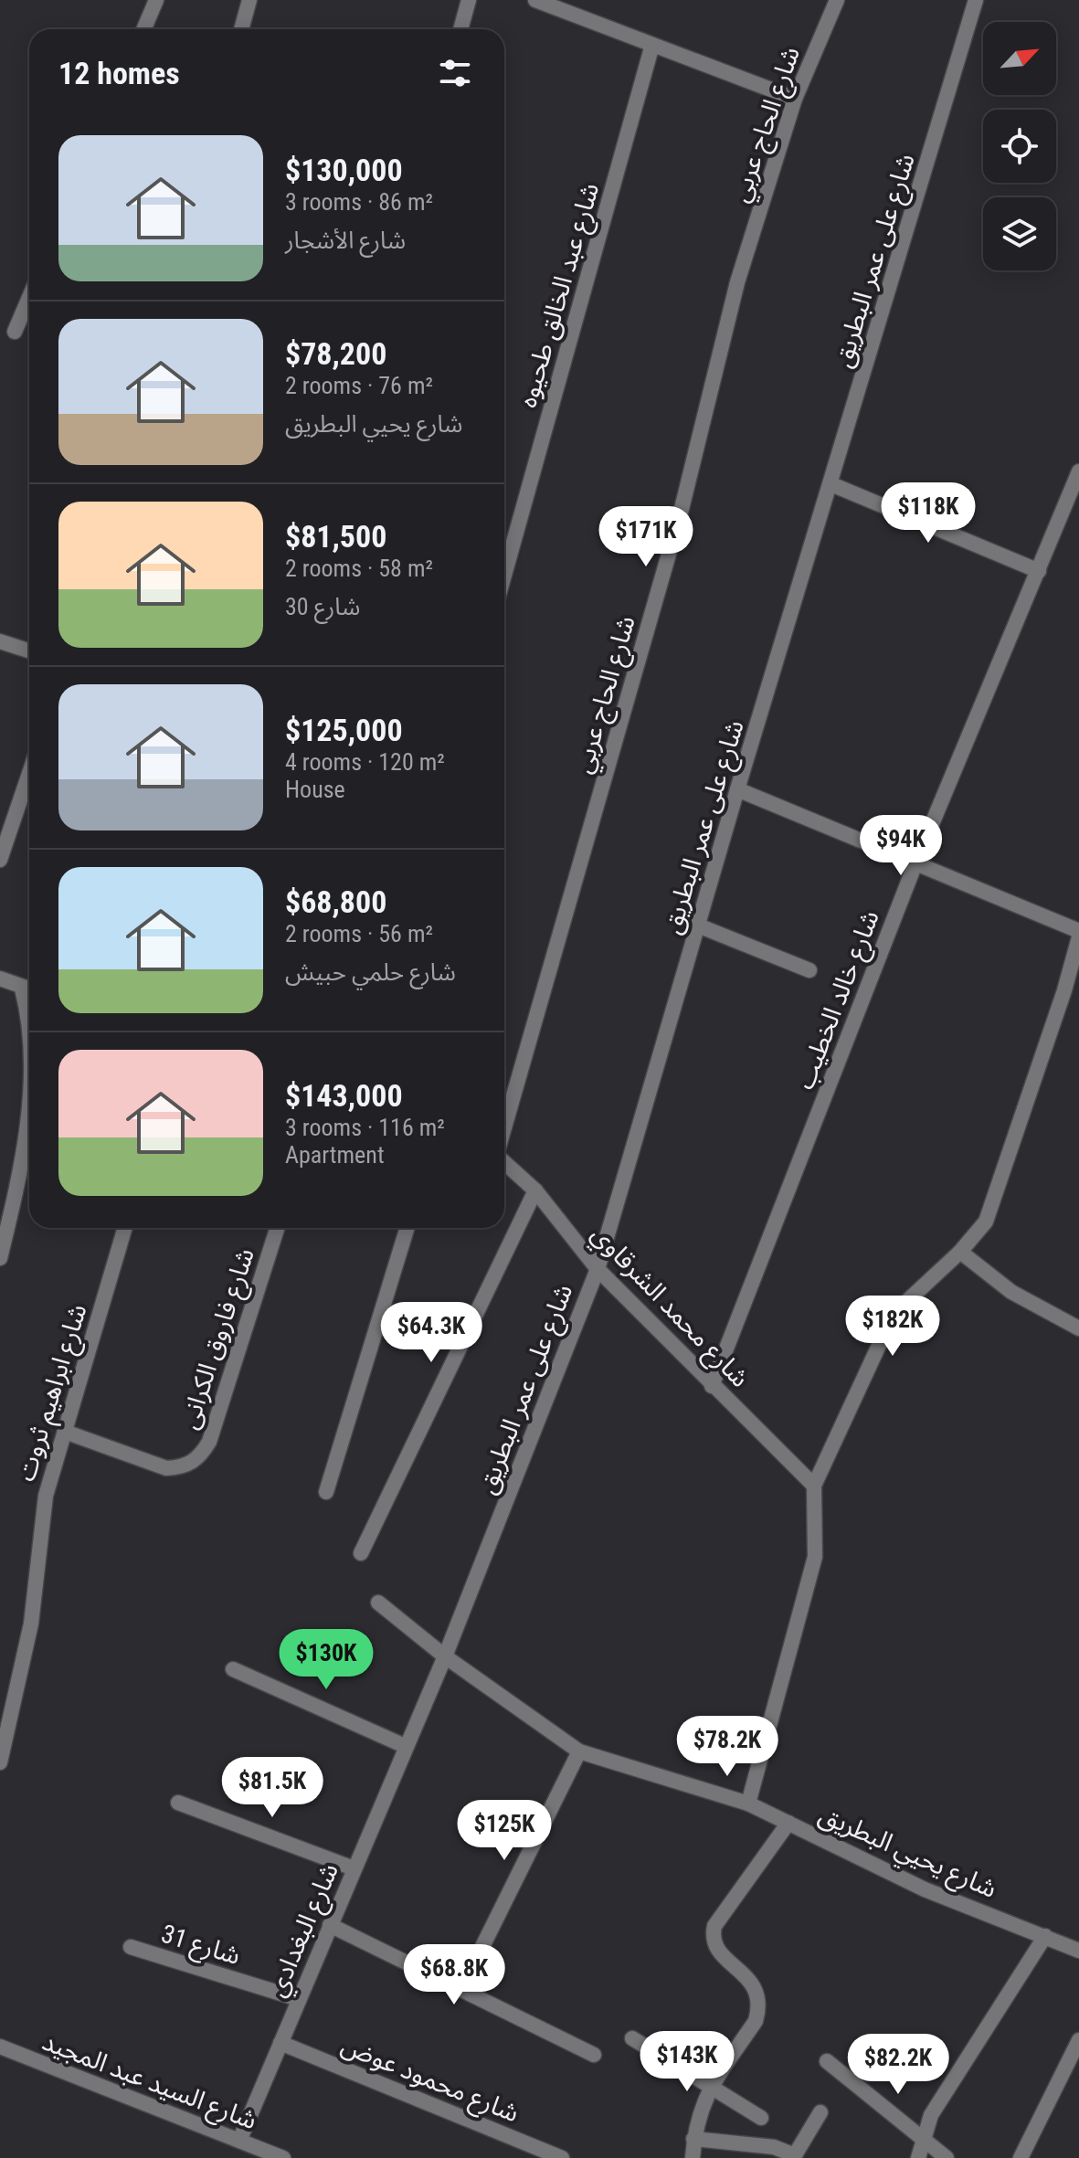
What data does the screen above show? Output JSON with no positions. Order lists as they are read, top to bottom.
{
  "streets": {
    "street": [
      "شارع الحاج عربي",
      "شارع على عمر البطريق",
      "شارع عبد الخالق طحيوه",
      "شارع خالد الخطيب",
      "شارع محمد الشرقاوي",
      "شارع فاروق الكرانى",
      "شارع ابراهيم ثروت",
      "شارع يحيي البطريق",
      "شارع البغدادي",
      "شارع 31",
      "شارع محمود عوض",
      "شارع السيد عبد المجيد"
    ]
  },
  "crossings": [
    ["شارع على عمر البطريق", "شارع محمد الشرقاوي"],
    ["شارع على عمر البطريق", "شارع يحيي البطريق"],
    ["شارع على عمر البطريق", "شارع البغدادي"],
    ["شارع خالد الخطيب", "شارع محمد الشرقاوي"],
    ["شارع فاروق الكرانى", "شارع ابراهيم ثروت"],
    ["شارع يحيي البطريق", "شارع البغدادي"],
    ["شارع البغدادي", "شارع 31"],
    ["شارع البغدادي", "شارع محمود عوض"],
    ["شارع البغدادي", "شارع السيد عبد المجيد"]
  ],
  "north": "top right",
  "page": {
    "heading": "12 homes",
    "list": [
      {
        "name": "$130,000",
        "note": "3 rooms · 86 m² · شارع الأشجار"
      },
      {
        "name": "$78,200",
        "note": "2 rooms · 76 m² · شارع يحيي البطريق"
      },
      {
        "name": "$81,500",
        "note": "2 rooms · 58 m² · شارع 30"
      },
      {
        "name": "$125,000",
        "note": "4 rooms · 120 m² · House"
      },
      {
        "name": "$68,800",
        "note": "2 rooms · 56 m² · شارع حلمي حبيش"
      },
      {
        "name": "$143,000",
        "note": "3 rooms · 116 m² · Apartment"
      }
    ],
    "price": [
      "$118K",
      "$171K",
      "$94K",
      "$182K",
      "$64.3K",
      "$130K",
      "$78.2K",
      "$81.5K",
      "$125K",
      "$68.8K",
      "$143K",
      "$82.2K"
    ]
  }
}
